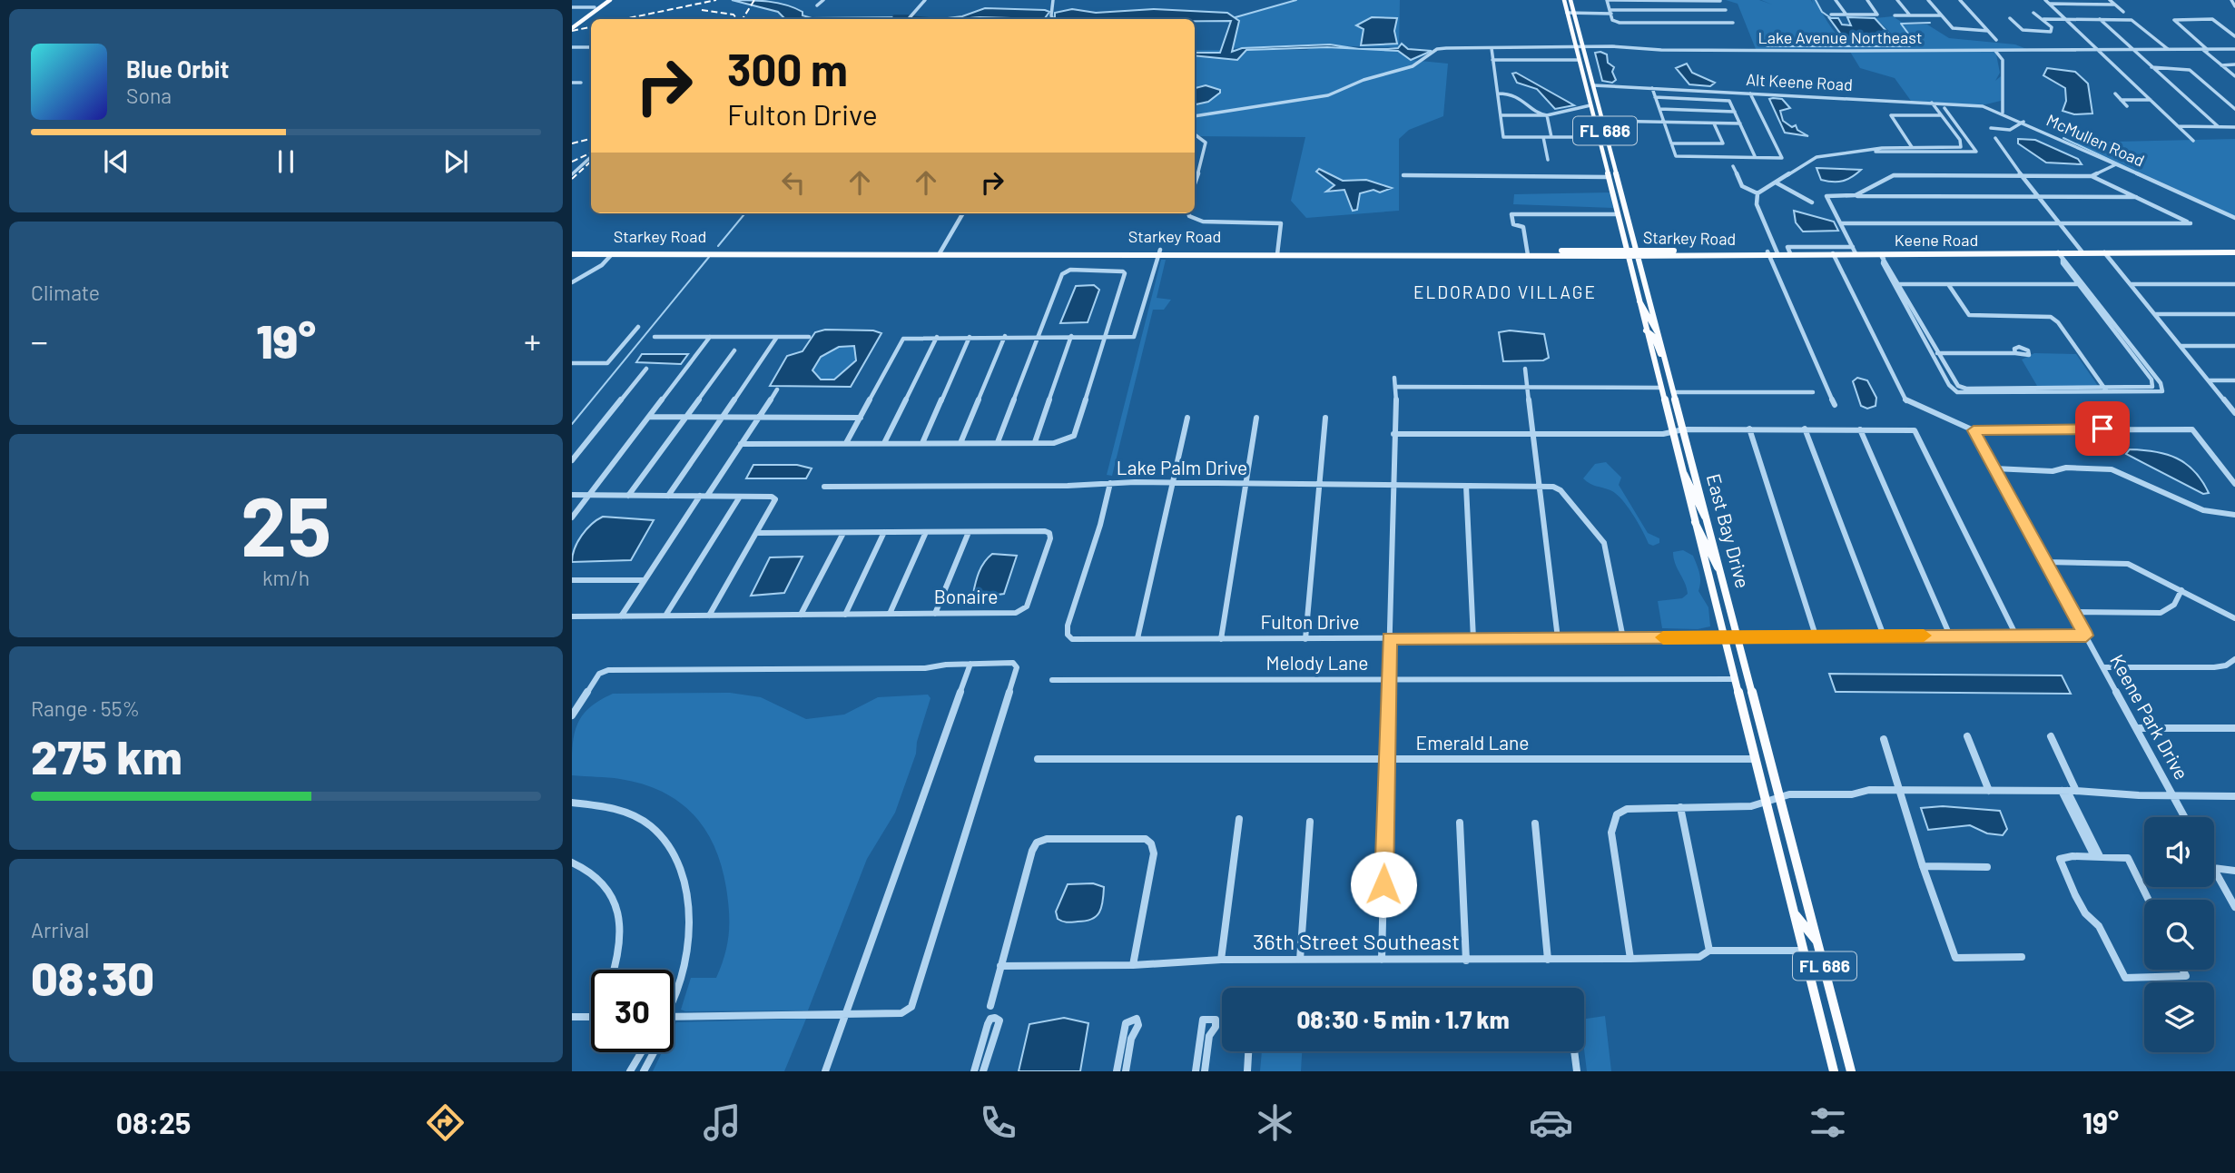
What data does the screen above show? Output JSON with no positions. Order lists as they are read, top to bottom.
{
  "streets": {
    "main road": [
      "FL 686",
      "Starkey Road",
      "Keene Road",
      "East Bay Drive"
    ],
    "street": [
      "Lake Avenue Northeast",
      "Alt Keene Road",
      "McMullen Road",
      "Lake Palm Drive",
      "Bonaire",
      "Fulton Drive",
      "Melody Lane",
      "Keene Park Drive",
      "Emerald Lane",
      "36th Street Southeast"
    ]
  },
  "crossings": [
    ["Lake Avenue Northeast", "East Bay Drive"],
    ["Alt Keene Road", "McMullen Road"],
    ["Alt Keene Road", "East Bay Drive"],
    ["Starkey Road", "Keene Road"],
    ["Starkey Road", "East Bay Drive"],
    ["Keene Road", "East Bay Drive"],
    ["Lake Palm Drive", "Fulton Drive"],
    ["East Bay Drive", "Fulton Drive"],
    ["East Bay Drive", "Melody Lane"],
    ["East Bay Drive", "Emerald Lane"],
    ["East Bay Drive", "36th Street Southeast"],
    ["Fulton Drive", "Keene Park Drive"]
  ],
  "districts": ["ELDORADO VILLAGE"],
  "page": {
    "turn": ["300 m", "Fulton Drive"],
    "song": ["Blue Orbit", "Sona"],
    "tile": [
      "Climate",
      ["25", "km/h"],
      ["Range · 55%", "275 km"],
      ["Arrival", "08:30"]
    ],
    "heat": ["−", "19°", "+"],
    "limit": "30",
    "trip": "08:30 · 5 min · 1.7 km",
    "tabs": ["08:25", "19°"]
  }
}
